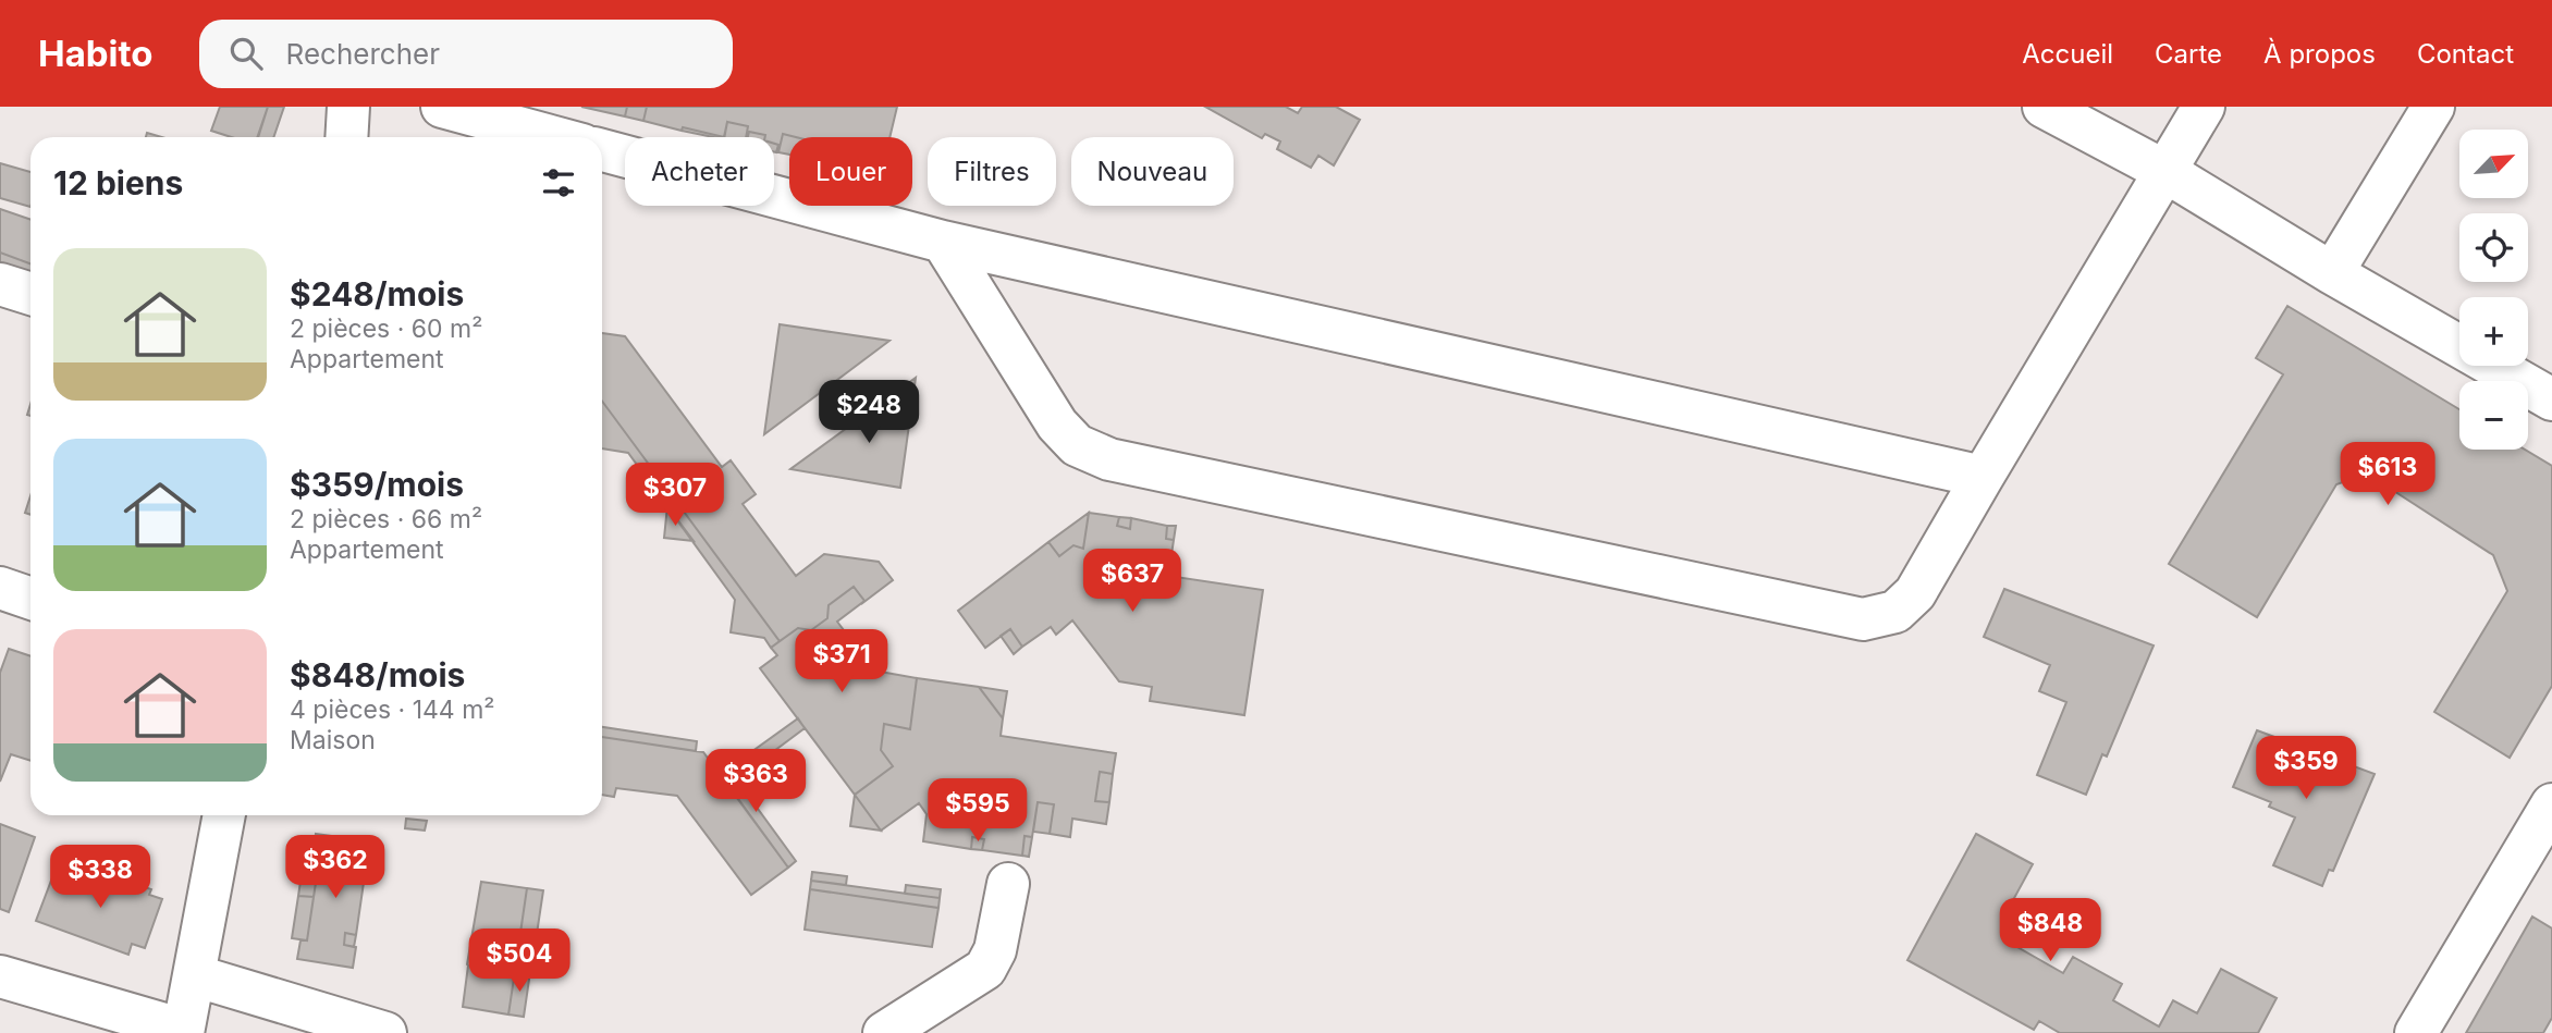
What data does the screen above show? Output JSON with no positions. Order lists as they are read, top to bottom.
{
  "north": "top right",
  "page": {
    "header": "Habito",
    "search": "Rechercher",
    "nav": [
      "Accueil",
      "Carte",
      "À propos",
      "Contact"
    ],
    "map_buttons": ["+", "−"],
    "chip": [
      "Acheter",
      "Louer",
      "Filtres",
      "Nouveau"
    ],
    "heading": "12 biens",
    "list": [
      {
        "name": "$248/mois",
        "note": "2 pièces · 60 m² · Appartement"
      },
      {
        "name": "$359/mois",
        "note": "2 pièces · 66 m² · Appartement"
      },
      {
        "name": "$848/mois",
        "note": "4 pièces · 144 m² · Maison"
      }
    ],
    "price": [
      "$248",
      "$613",
      "$307",
      "$637",
      "$371",
      "$359",
      "$363",
      "$595",
      "$362",
      "$338",
      "$848",
      "$504"
    ]
  }
}
